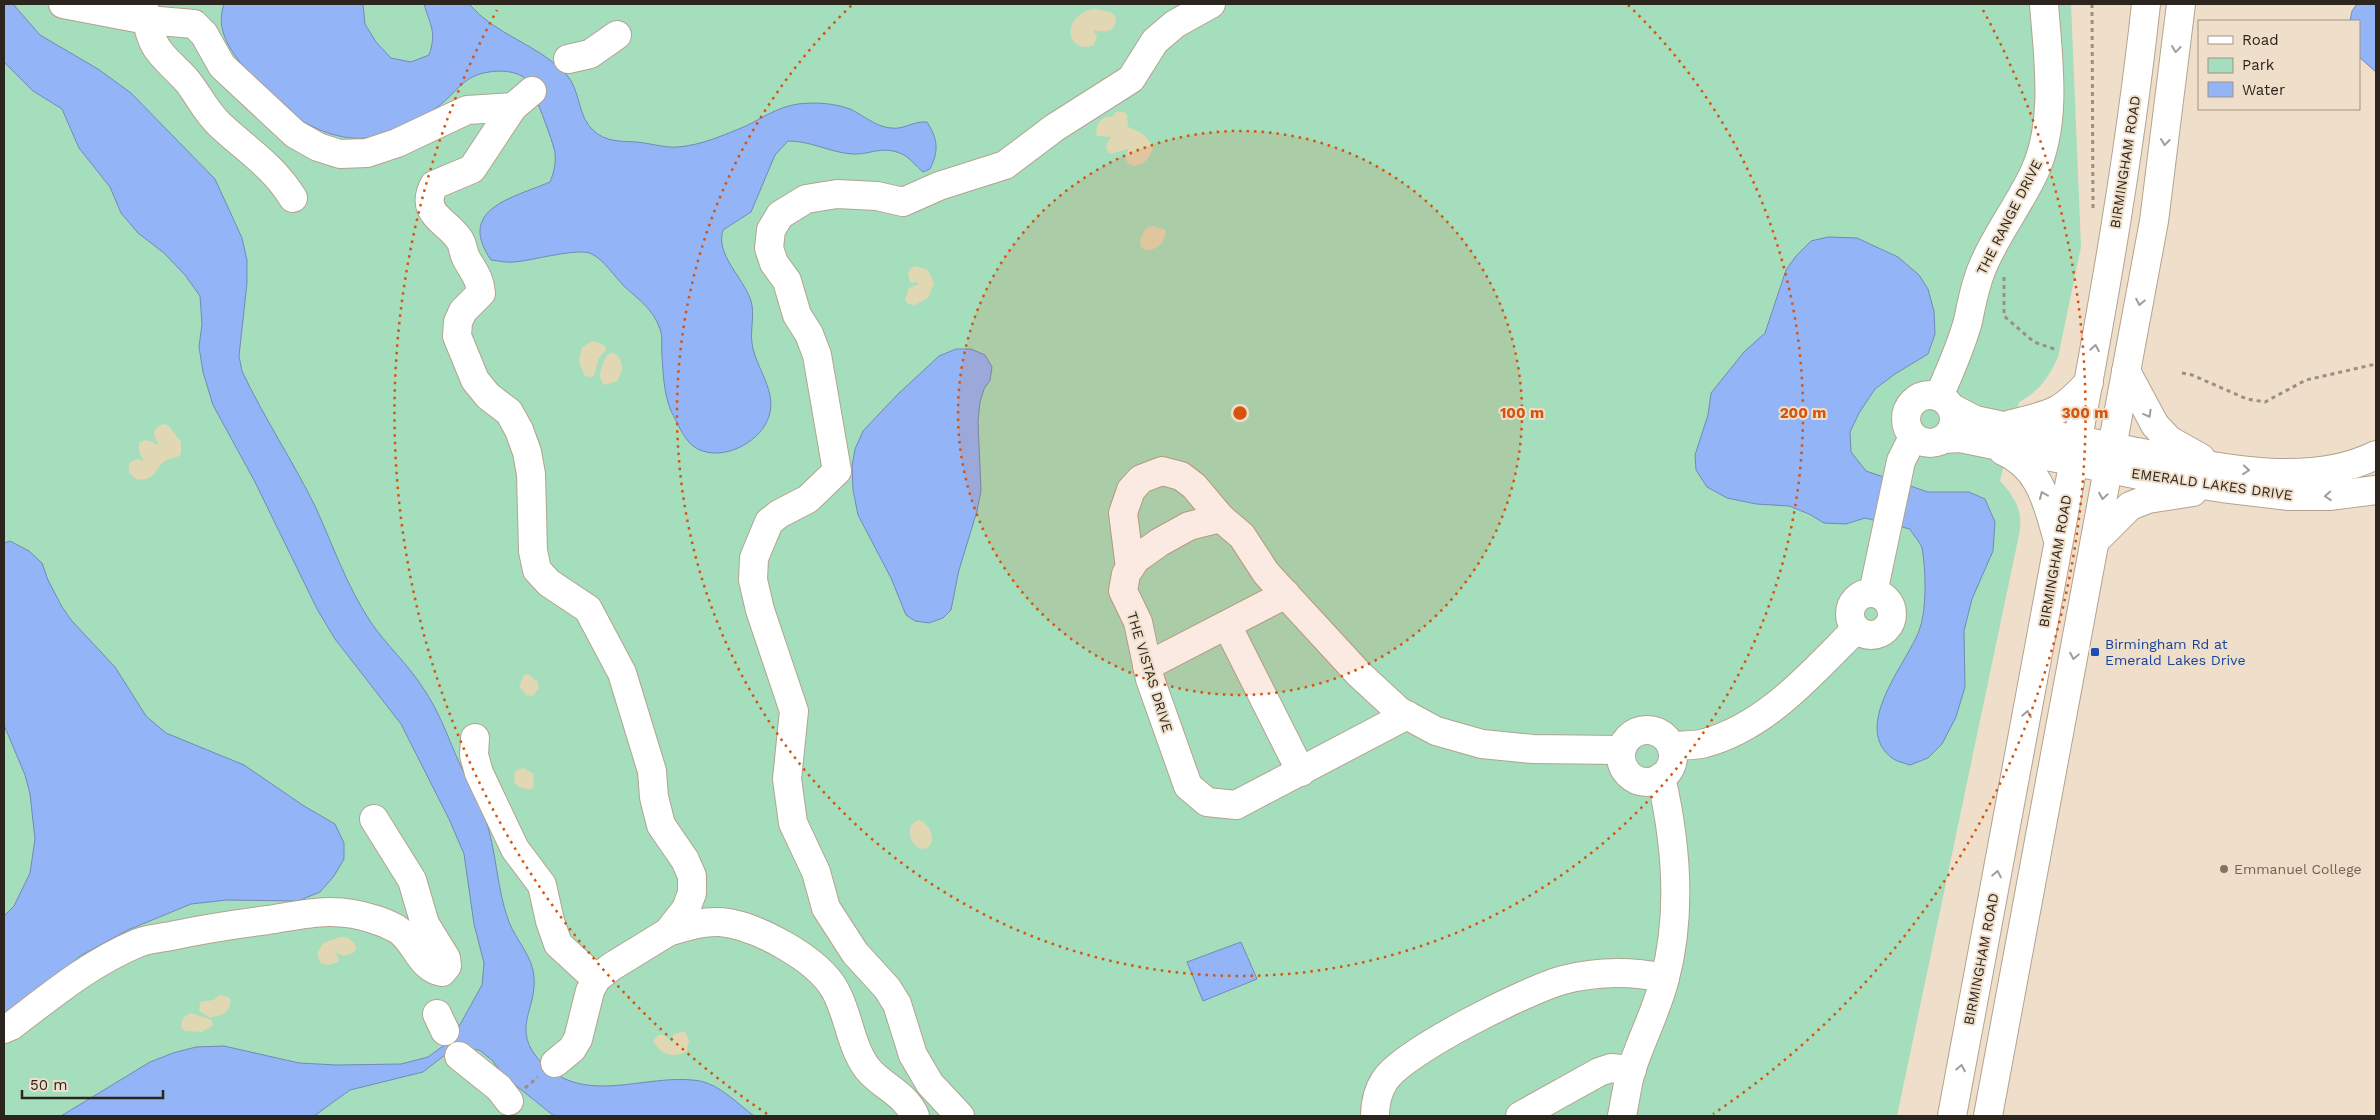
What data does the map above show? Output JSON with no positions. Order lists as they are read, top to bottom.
{
  "streets": {
    "street": [
      "BIRMINGHAM ROAD",
      "THE RANGE DRIVE",
      "EMERALD LAKES DRIVE",
      "THE VISTAS DRIVE"
    ]
  },
  "crossings": [
    ["BIRMINGHAM ROAD", "EMERALD LAKES DRIVE"]
  ],
  "places": {
    "transit": ["Birmingham Rd at Emerald Lakes Drive"],
    "other": ["Emmanuel College"]
  },
  "legend": ["Road", "Park", "Water"],
  "scale_bar": "50 m",
  "rings": ["100 m", "200 m", "300 m"]
}
